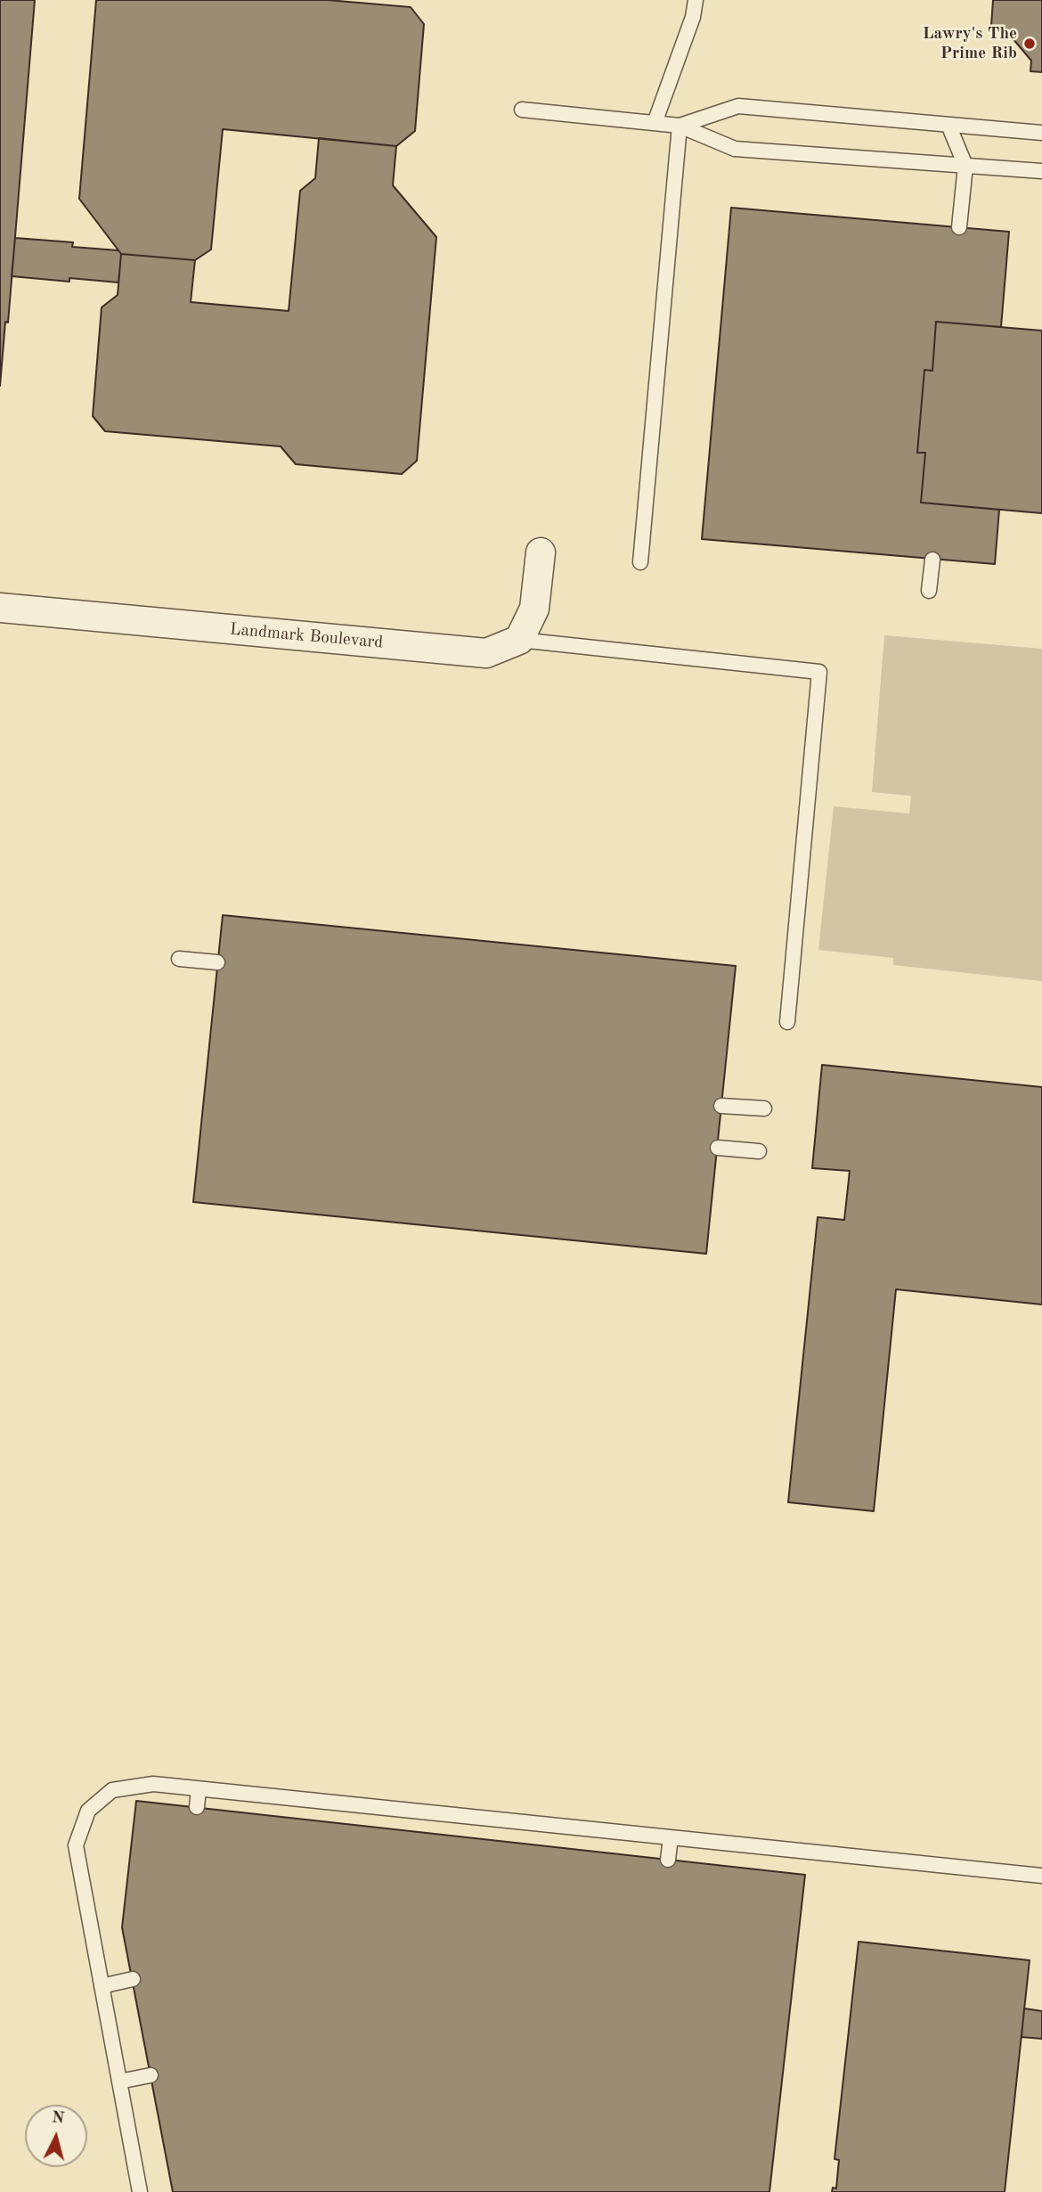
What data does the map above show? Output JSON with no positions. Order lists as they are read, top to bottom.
{
  "streets": {
    "street": ["Landmark Boulevard"]
  },
  "places": ["Lawry's The Prime Rib"],
  "north": "top"
}
